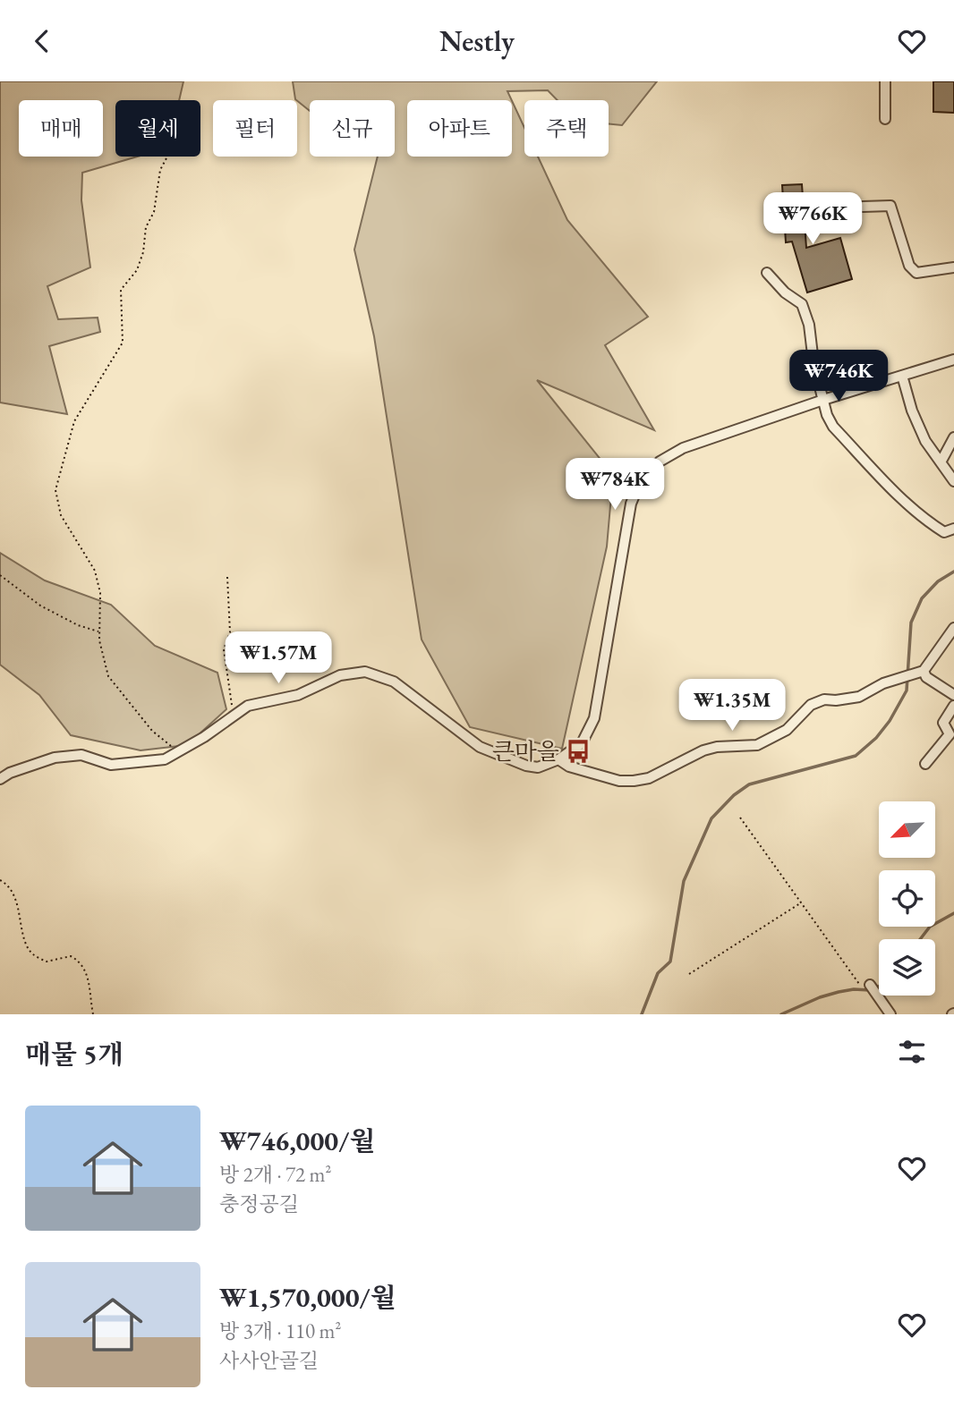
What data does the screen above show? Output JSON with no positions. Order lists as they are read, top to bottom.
{
  "places": {
    "bus stop": ["큰마을"]
  },
  "north": "bottom left",
  "page": {
    "header": "Nestly",
    "chip": [
      "매매",
      "월세",
      "필터",
      "신규",
      "아파트",
      "주택"
    ],
    "price": [
      "₩766K",
      "₩746K",
      "₩784K",
      "₩1.57M",
      "₩1.35M"
    ],
    "heading": "매물 5개",
    "list": [
      {
        "name": "₩746,000/월",
        "note": "방 2개 · 72 m² · 충정공길"
      },
      {
        "name": "₩1,570,000/월",
        "note": "방 3개 · 110 m² · 사사안골길"
      }
    ]
  }
}
